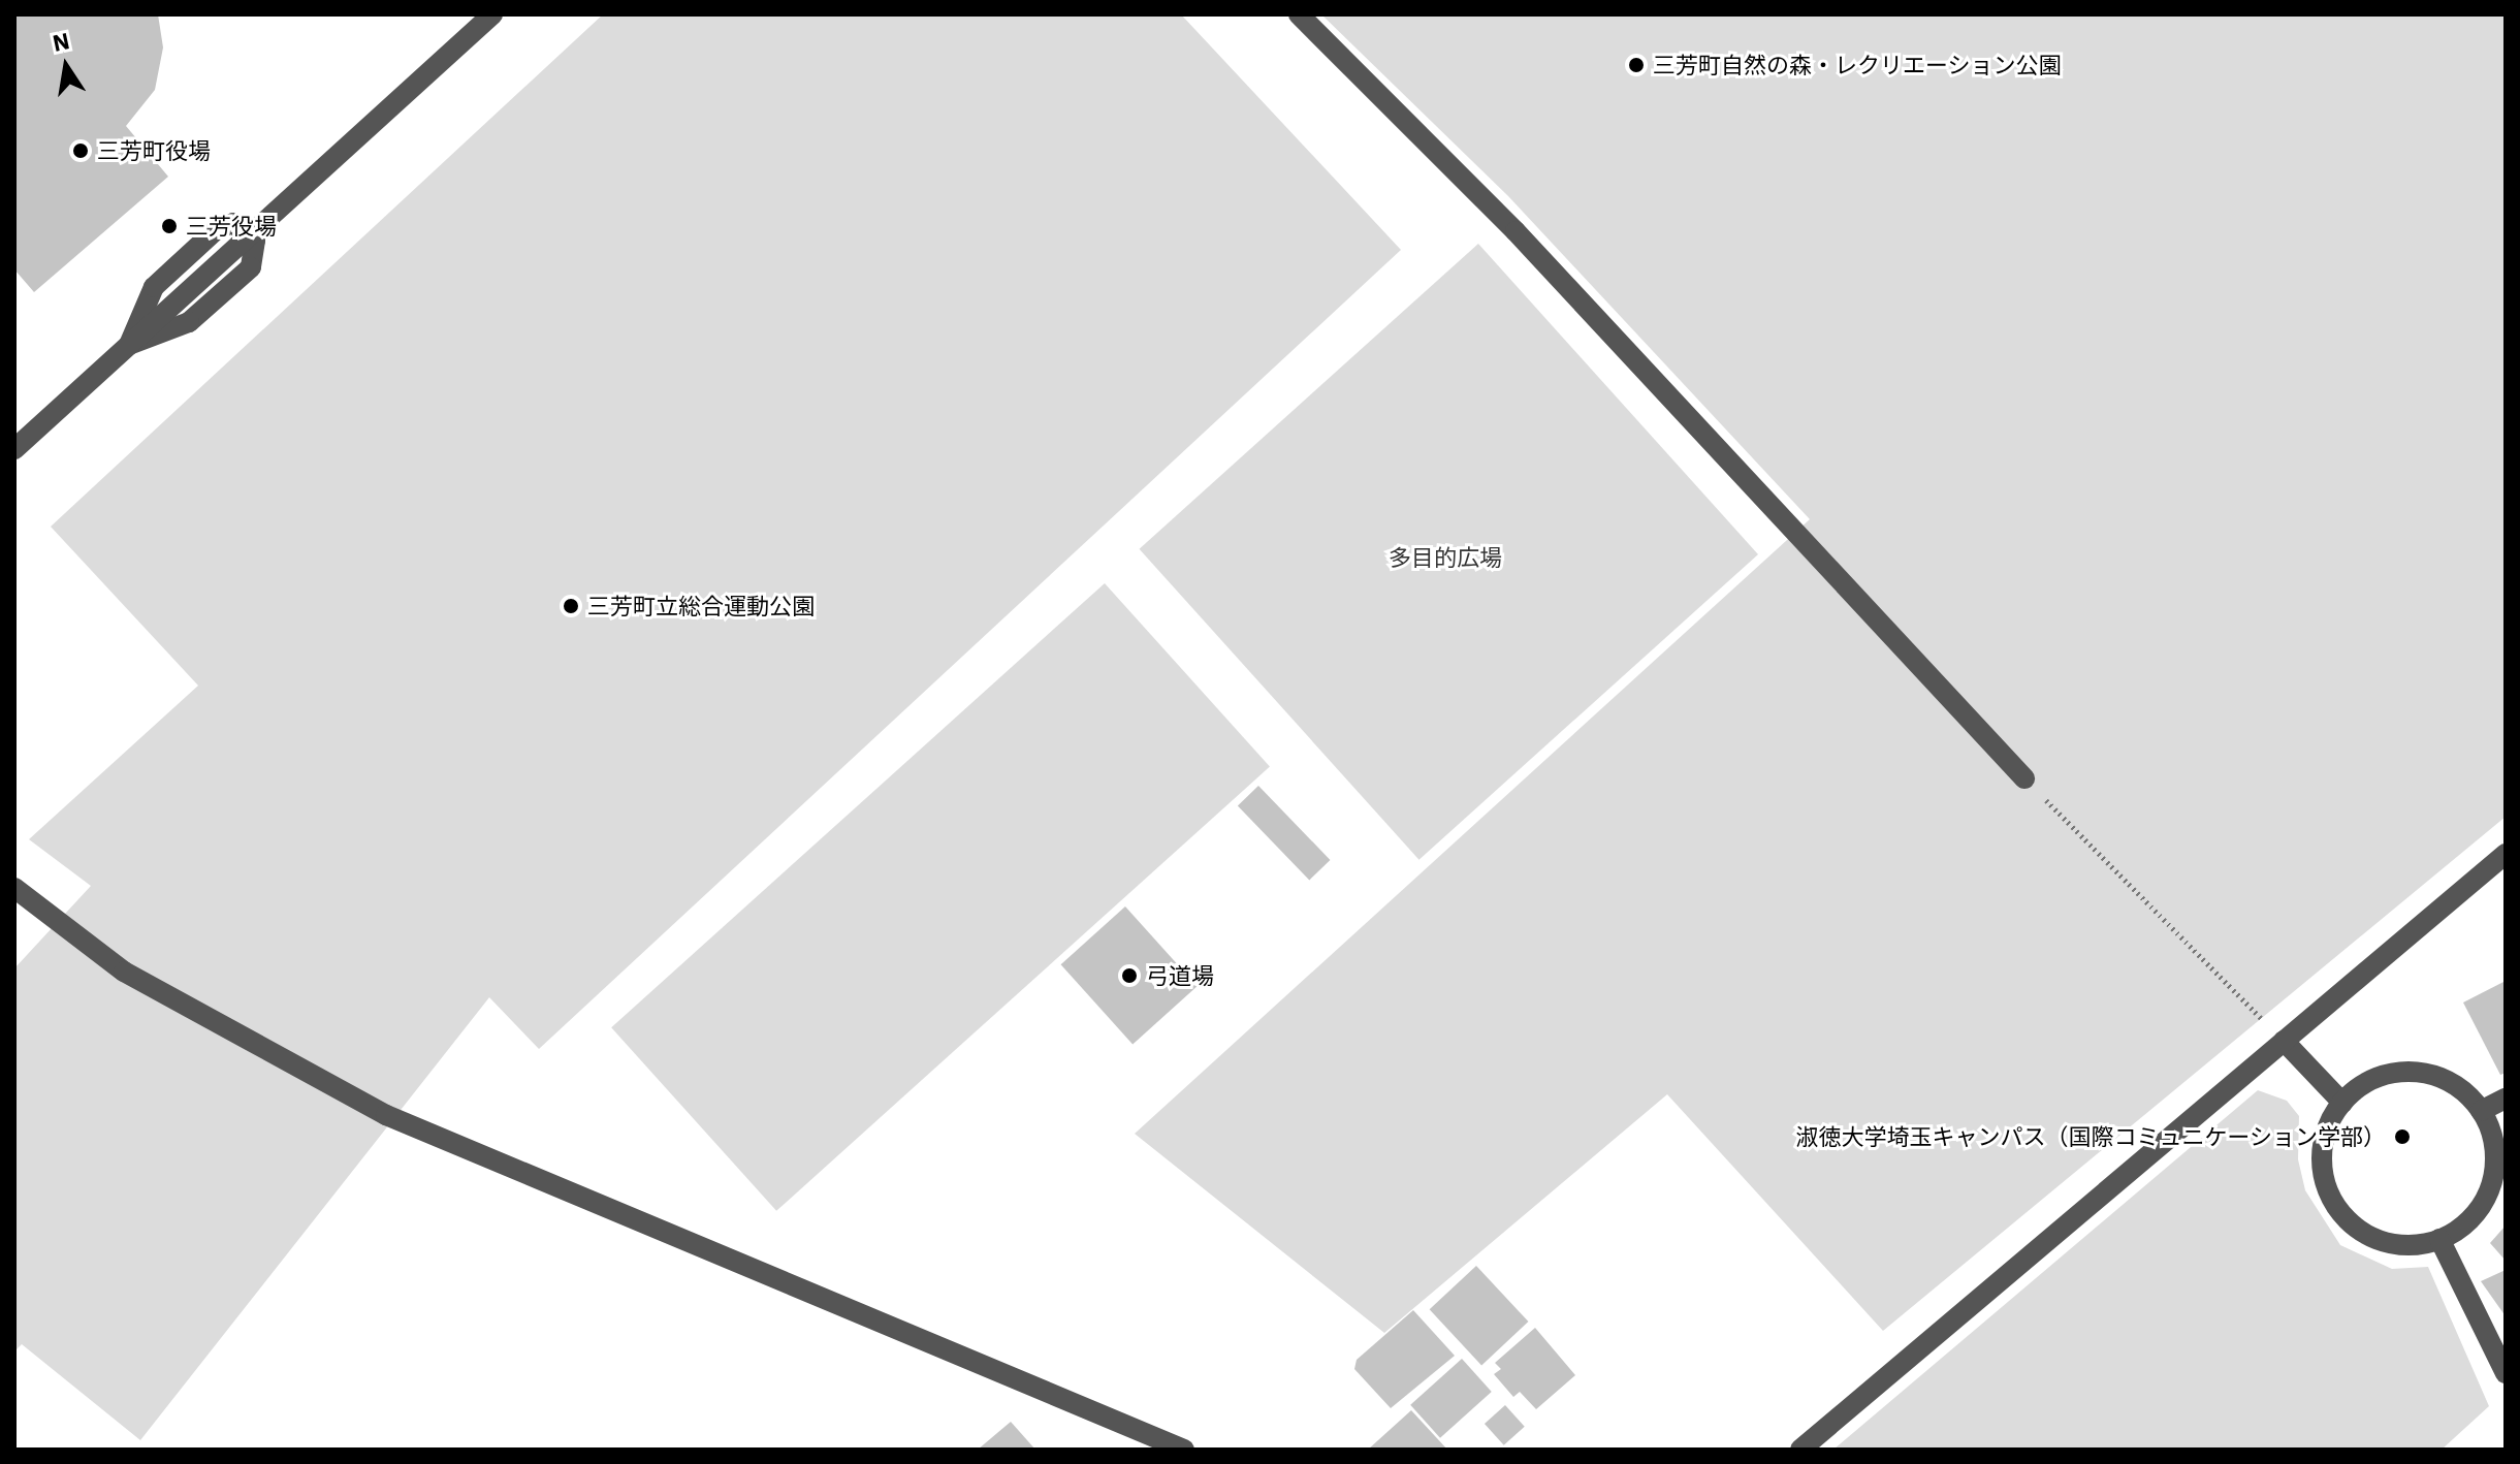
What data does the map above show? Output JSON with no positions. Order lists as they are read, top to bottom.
{
  "parks": ["多目的広場"],
  "places": [
    "三芳町自然の森・レクリエーション公園",
    "三芳町役場",
    "三芳役場",
    "三芳町立総合運動公園",
    "弓道場",
    "淑徳大学埼玉キャンパス（国際コミュニケーション学部）"
  ],
  "north": "top"
}
